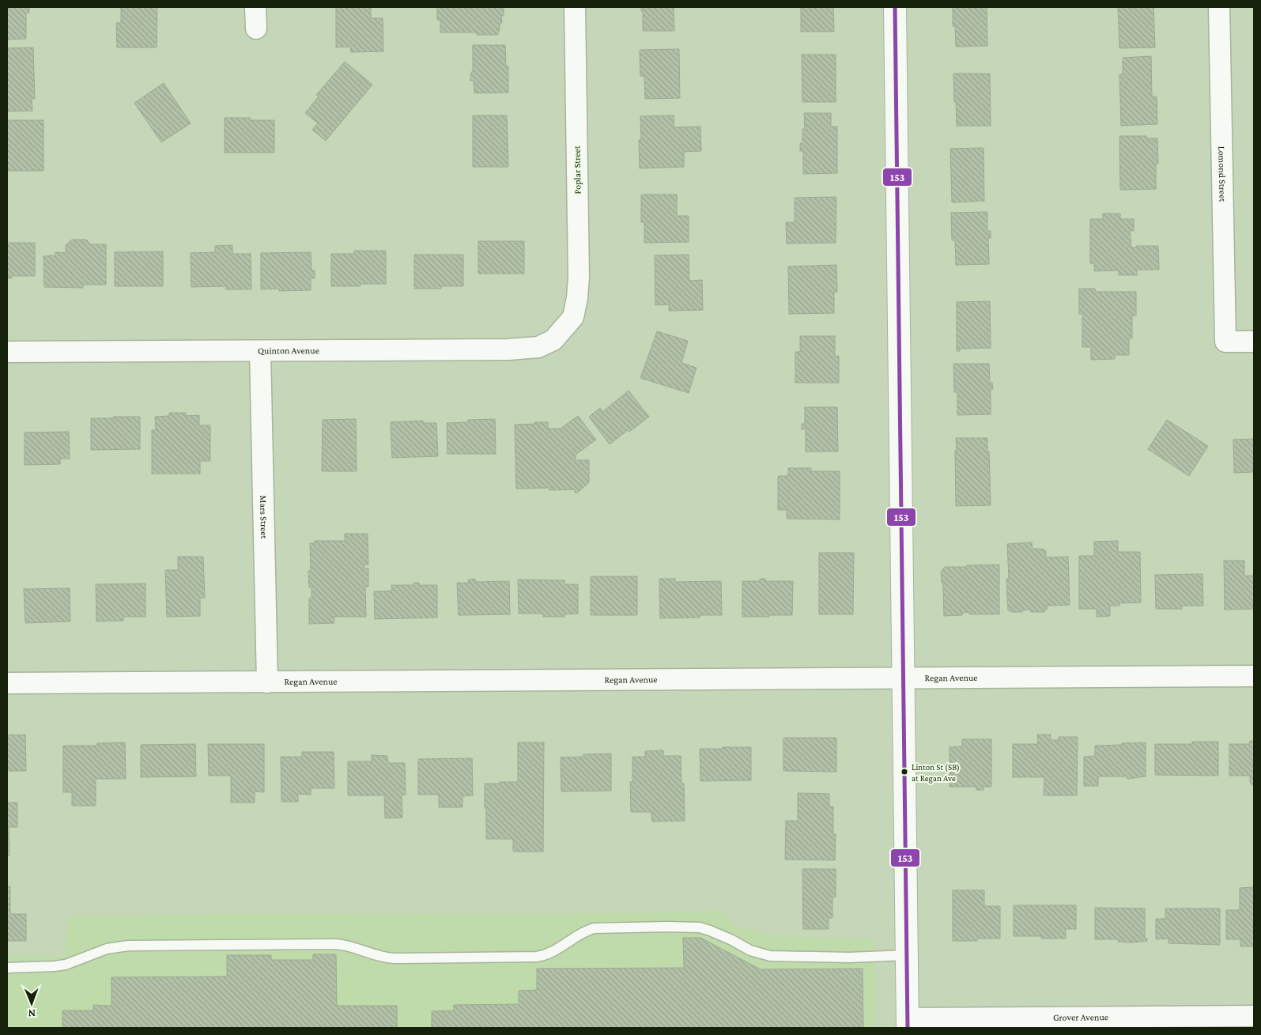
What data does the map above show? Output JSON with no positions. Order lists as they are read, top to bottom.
{
  "streets": {
    "street": [
      "Poplar Street",
      "Lomond Street",
      "Quinton Avenue",
      "Mars Street",
      "Regan Avenue",
      "Grover Avenue"
    ]
  },
  "crossings": [
    ["Poplar Street", "Quinton Avenue"],
    ["Quinton Avenue", "Mars Street"],
    ["Mars Street", "Regan Avenue"]
  ],
  "places": ["Linton St (SB) at Regan Ave"],
  "lines": ["transit line 153"],
  "north": "bottom"
}
